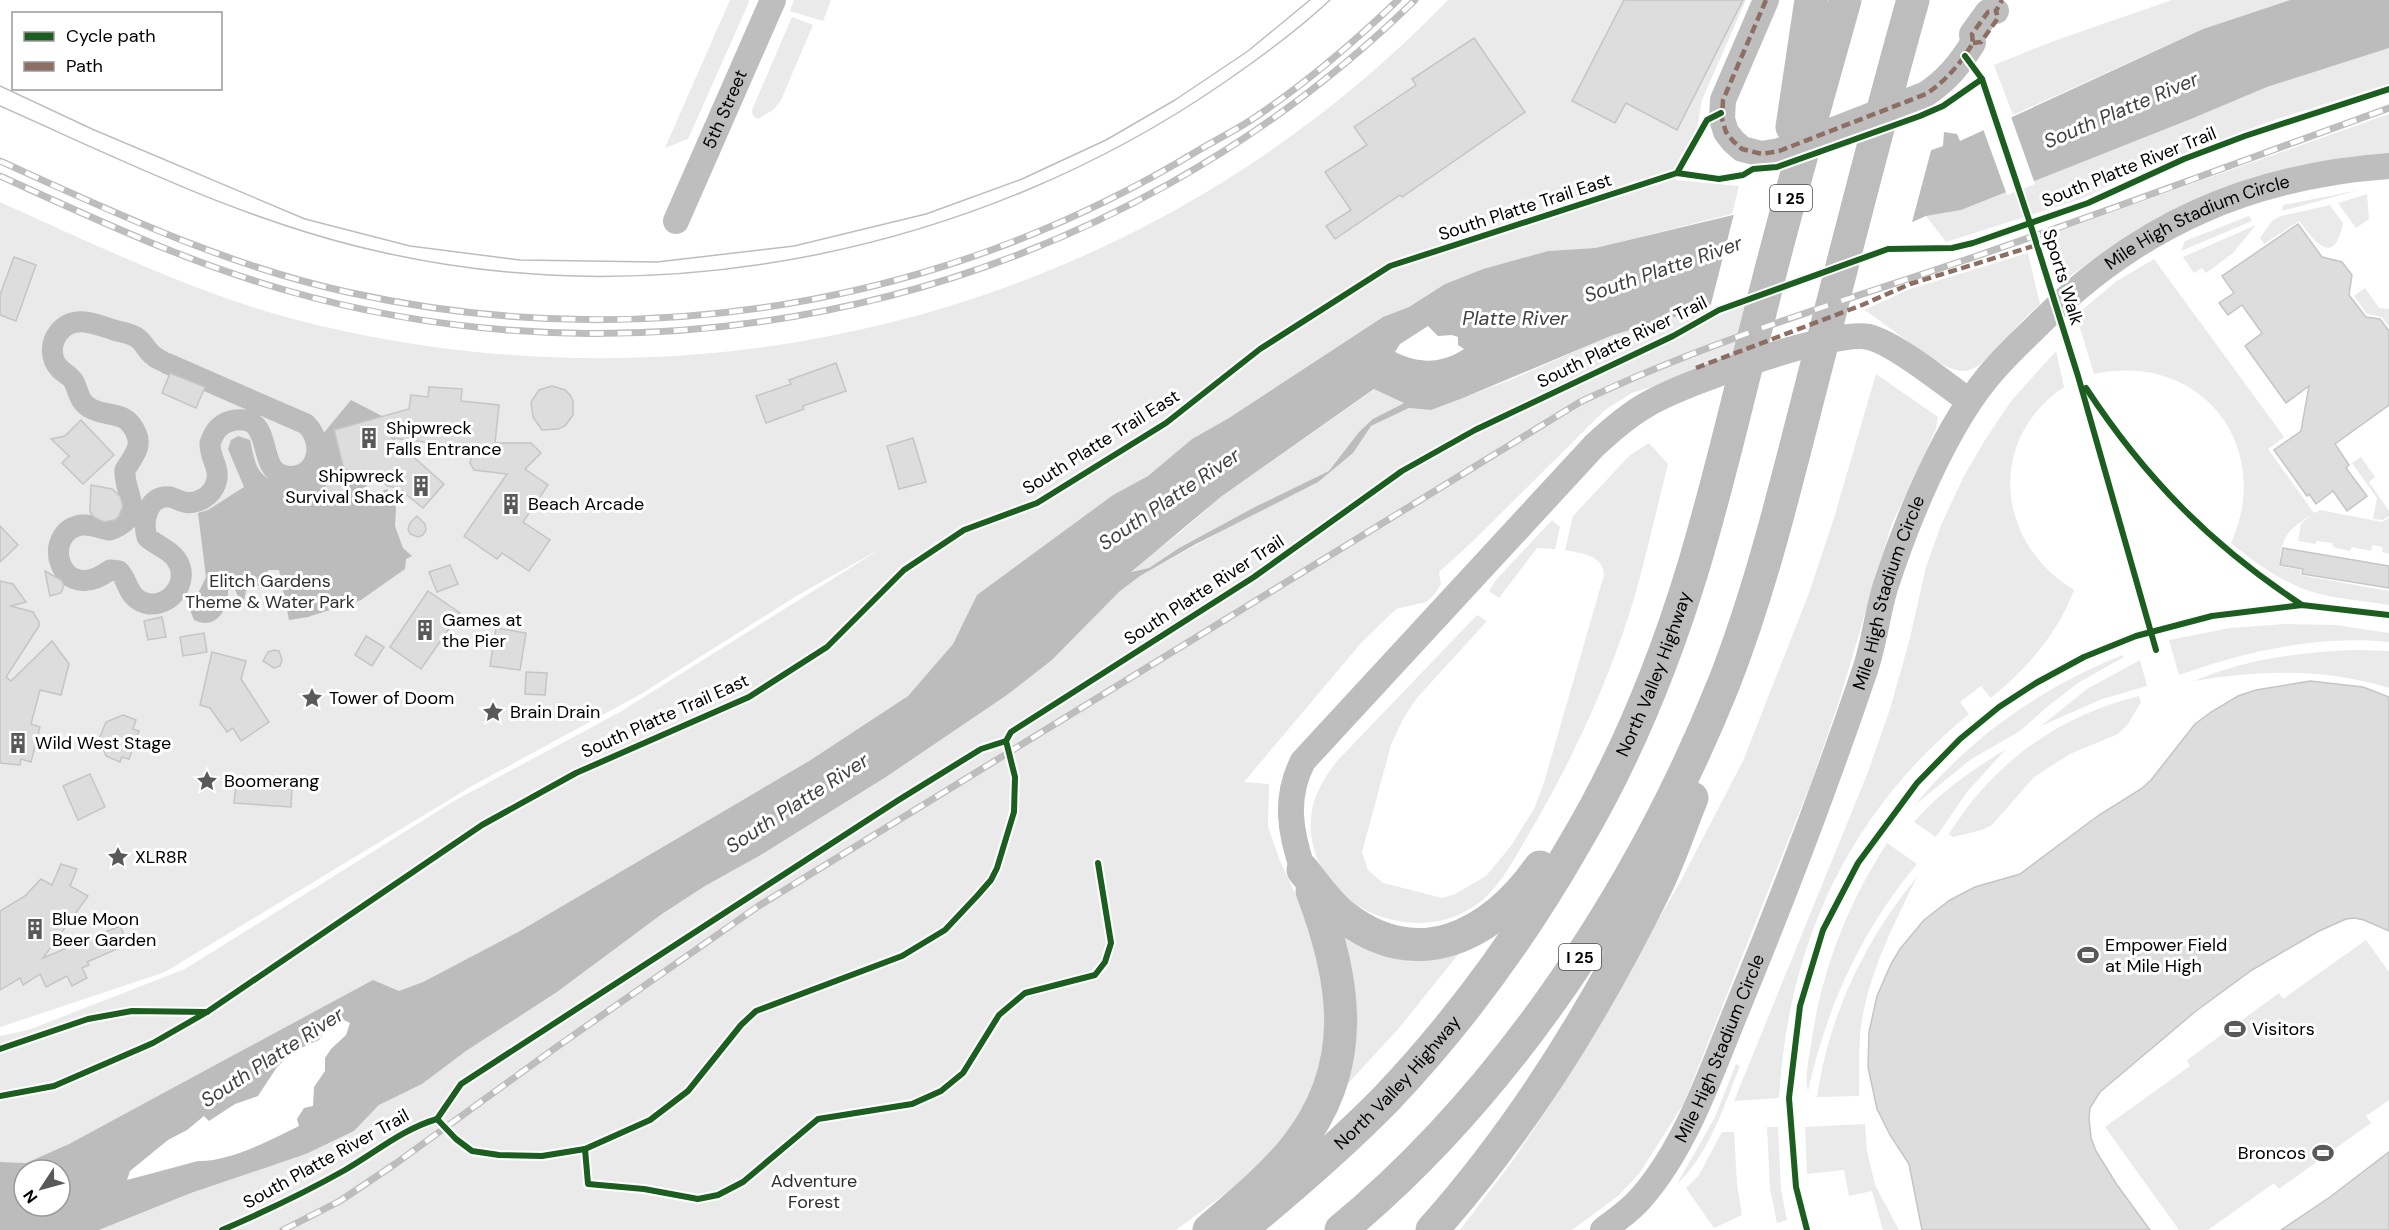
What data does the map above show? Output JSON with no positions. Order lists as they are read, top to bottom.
{
  "streets": {
    "highway": ["I 25", "North Valley Highway"],
    "street": ["5th Street", "Mile High Stadium Circle"],
    "cycle path": ["South Platte River Trail", "South Platte Trail East", "Sports Walk"]
  },
  "water": ["South Platte River", "Platte River"],
  "parks": ["Elitch Gardens Theme & Water Park", "Adventure Forest"],
  "places": {
    "building": [
      "Shipwreck Falls Entrance",
      "Shipwreck Survival Shack",
      "Beach Arcade",
      "Games at the Pier",
      "Wild West Stage",
      "Blue Moon Beer Garden"
    ],
    "place": [
      "Tower of Doom",
      "Brain Drain",
      "Boomerang",
      "XLR8R"
    ],
    "sports": ["Empower Field at Mile High", "Visitors", "Broncos"]
  },
  "legend": ["Cycle path", "Path"],
  "north": "bottom left"
}
